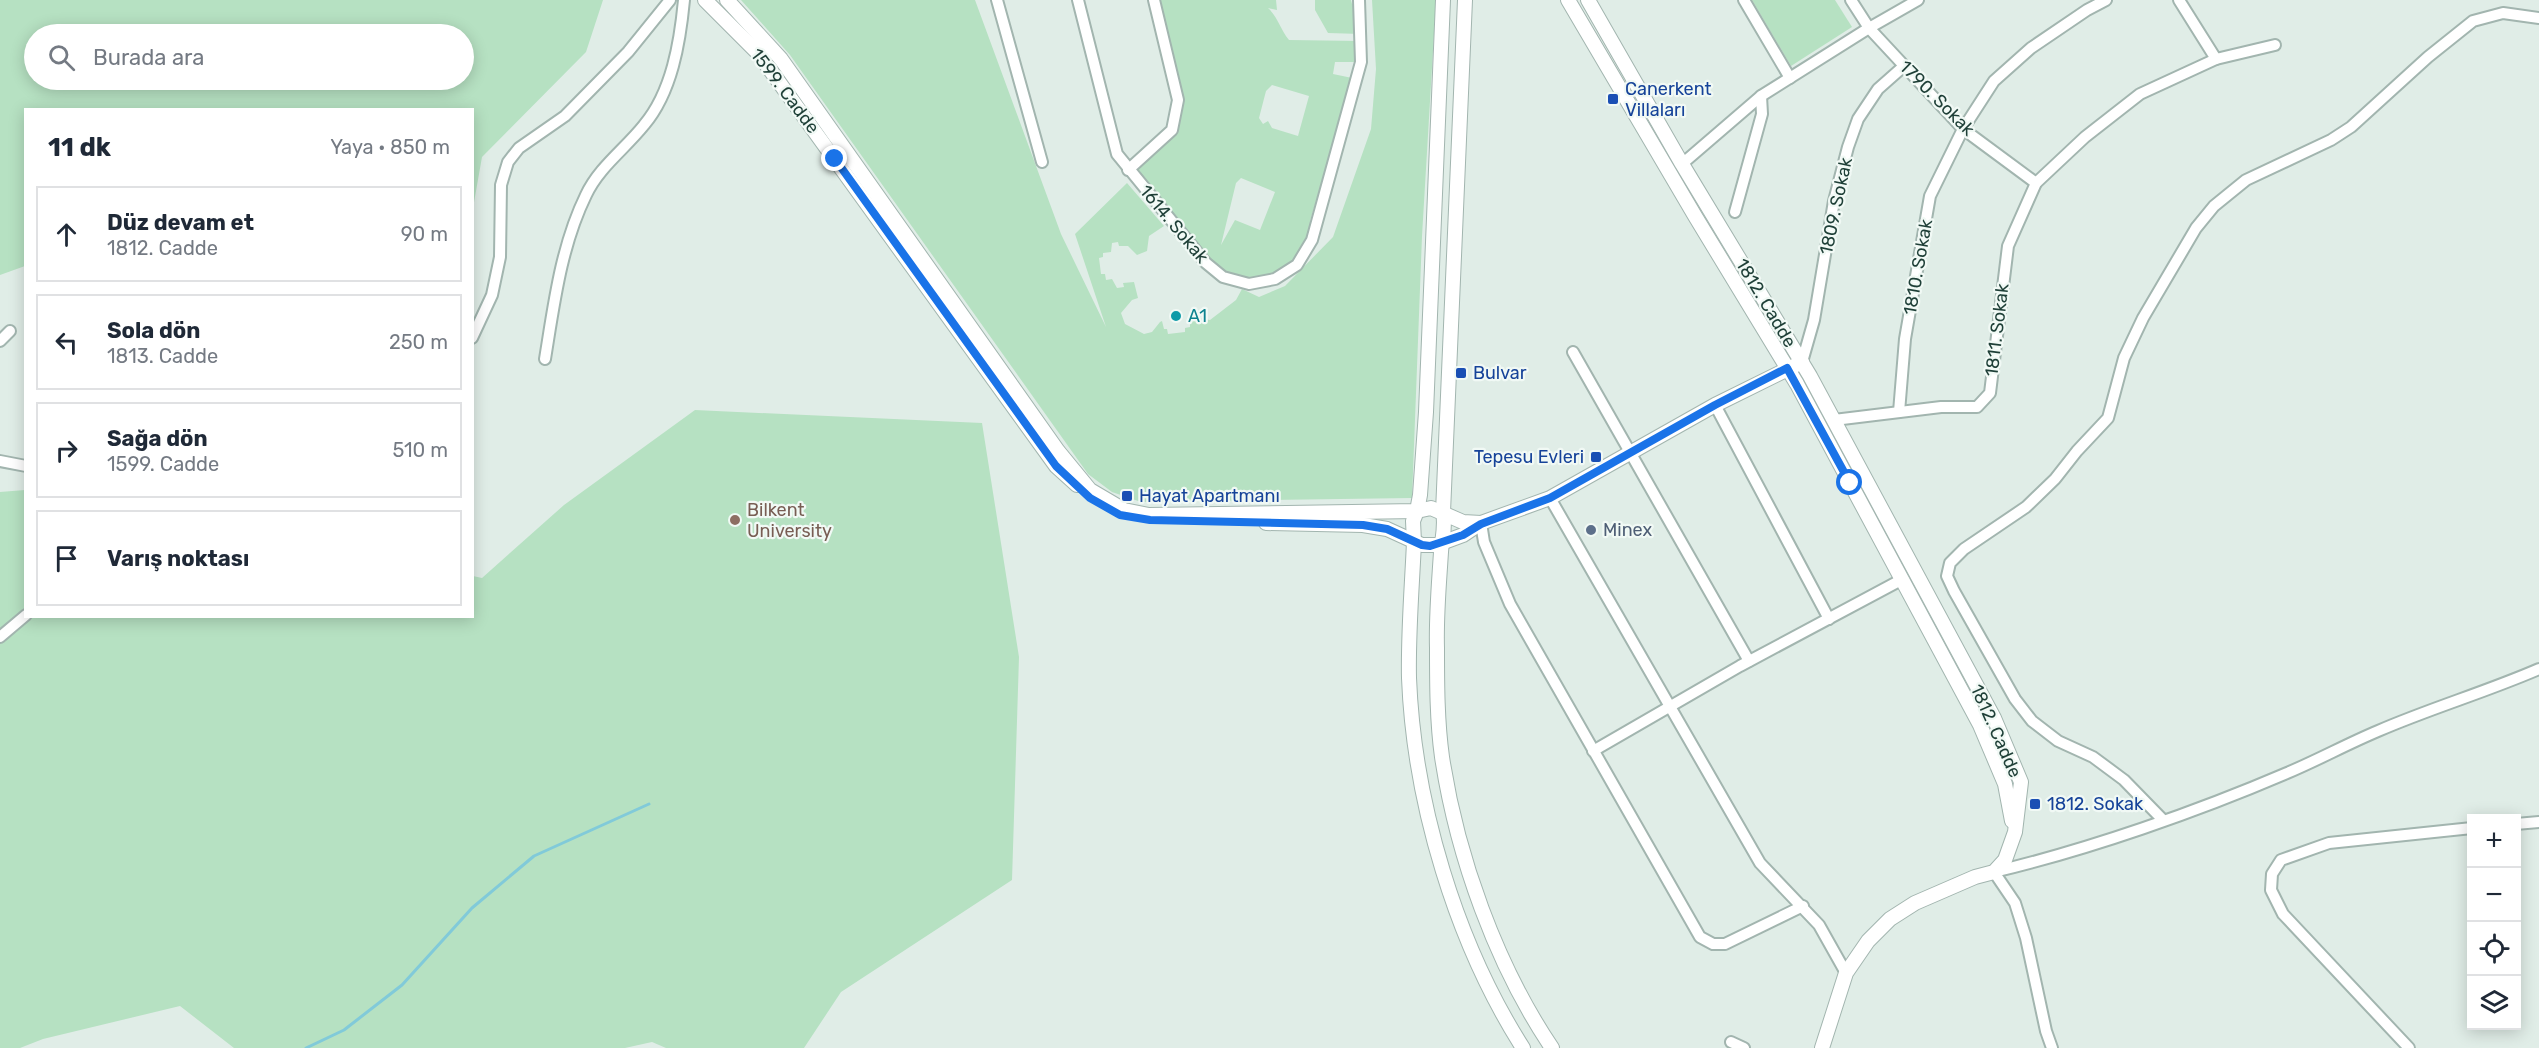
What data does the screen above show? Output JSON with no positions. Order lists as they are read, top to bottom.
{
  "streets": {
    "street": [
      "1599. Cadde",
      "1790. Sokak",
      "1809. Sokak",
      "1614. Sokak",
      "1810. Sokak",
      "1812. Cadde",
      "1811. Sokak"
    ]
  },
  "crossings": [
    ["1790. Sokak", "1809. Sokak"],
    ["1790. Sokak", "1810. Sokak"],
    ["1790. Sokak", "1811. Sokak"],
    ["1809. Sokak", "1812. Cadde"],
    ["1810. Sokak", "1811. Sokak"],
    ["1812. Cadde", "1811. Sokak"]
  ],
  "places": {
    "transit": [
      "Canerkent Villaları",
      "Bulvar",
      "Tepesu Evleri",
      "Hayat Apartmanı",
      "1812. Sokak"
    ],
    "other": ["A1", "Bilkent University", "Minex"]
  },
  "page": {
    "search": "Burada ara",
    "heading": ["11 dk", "Yaya · 850 m"],
    "list": [
      ["Düz devam et", "1812. Cadde", "90 m"],
      ["Sola dön", "1813. Cadde", "250 m"],
      ["Sağa dön", "1599. Cadde", "510 m"],
      "Varış noktası"
    ],
    "map_buttons": ["+", "−"]
  }
}
